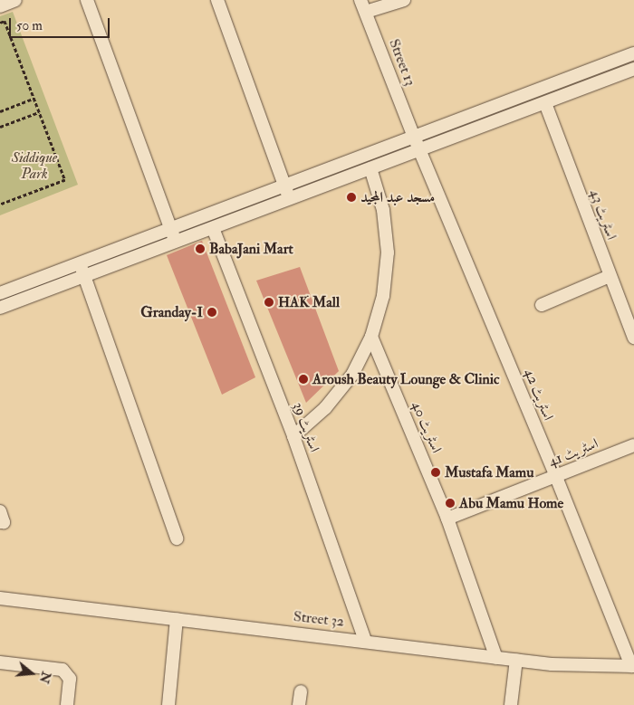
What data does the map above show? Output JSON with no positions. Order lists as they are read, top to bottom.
{
  "streets": {
    "street": [
      "Street 13",
      "اسٹریٹ 43",
      "اسٹریٹ 42",
      "اسٹریٹ 39",
      "اسٹریٹ 40",
      "اسٹریٹ 41",
      "Street 32"
    ]
  },
  "crossings": [
    ["Street 13", "اسٹریٹ 42"],
    ["اسٹریٹ 42", "اسٹریٹ 41"],
    ["اسٹریٹ 42", "Street 32"],
    ["اسٹریٹ 39", "Street 32"],
    ["اسٹریٹ 40", "اسٹریٹ 41"],
    ["اسٹریٹ 40", "Street 32"]
  ],
  "parks": ["Siddique Park"],
  "places": [
    "مسجد عبد المجید",
    "BabaJani Mart",
    "HAK Mall",
    "Granday-I",
    "Aroush Beauty Lounge & Clinic",
    "Mustafa Mamu",
    "Abu Mamu Home"
  ],
  "scale_bar": "50 m",
  "north": "right"
}
